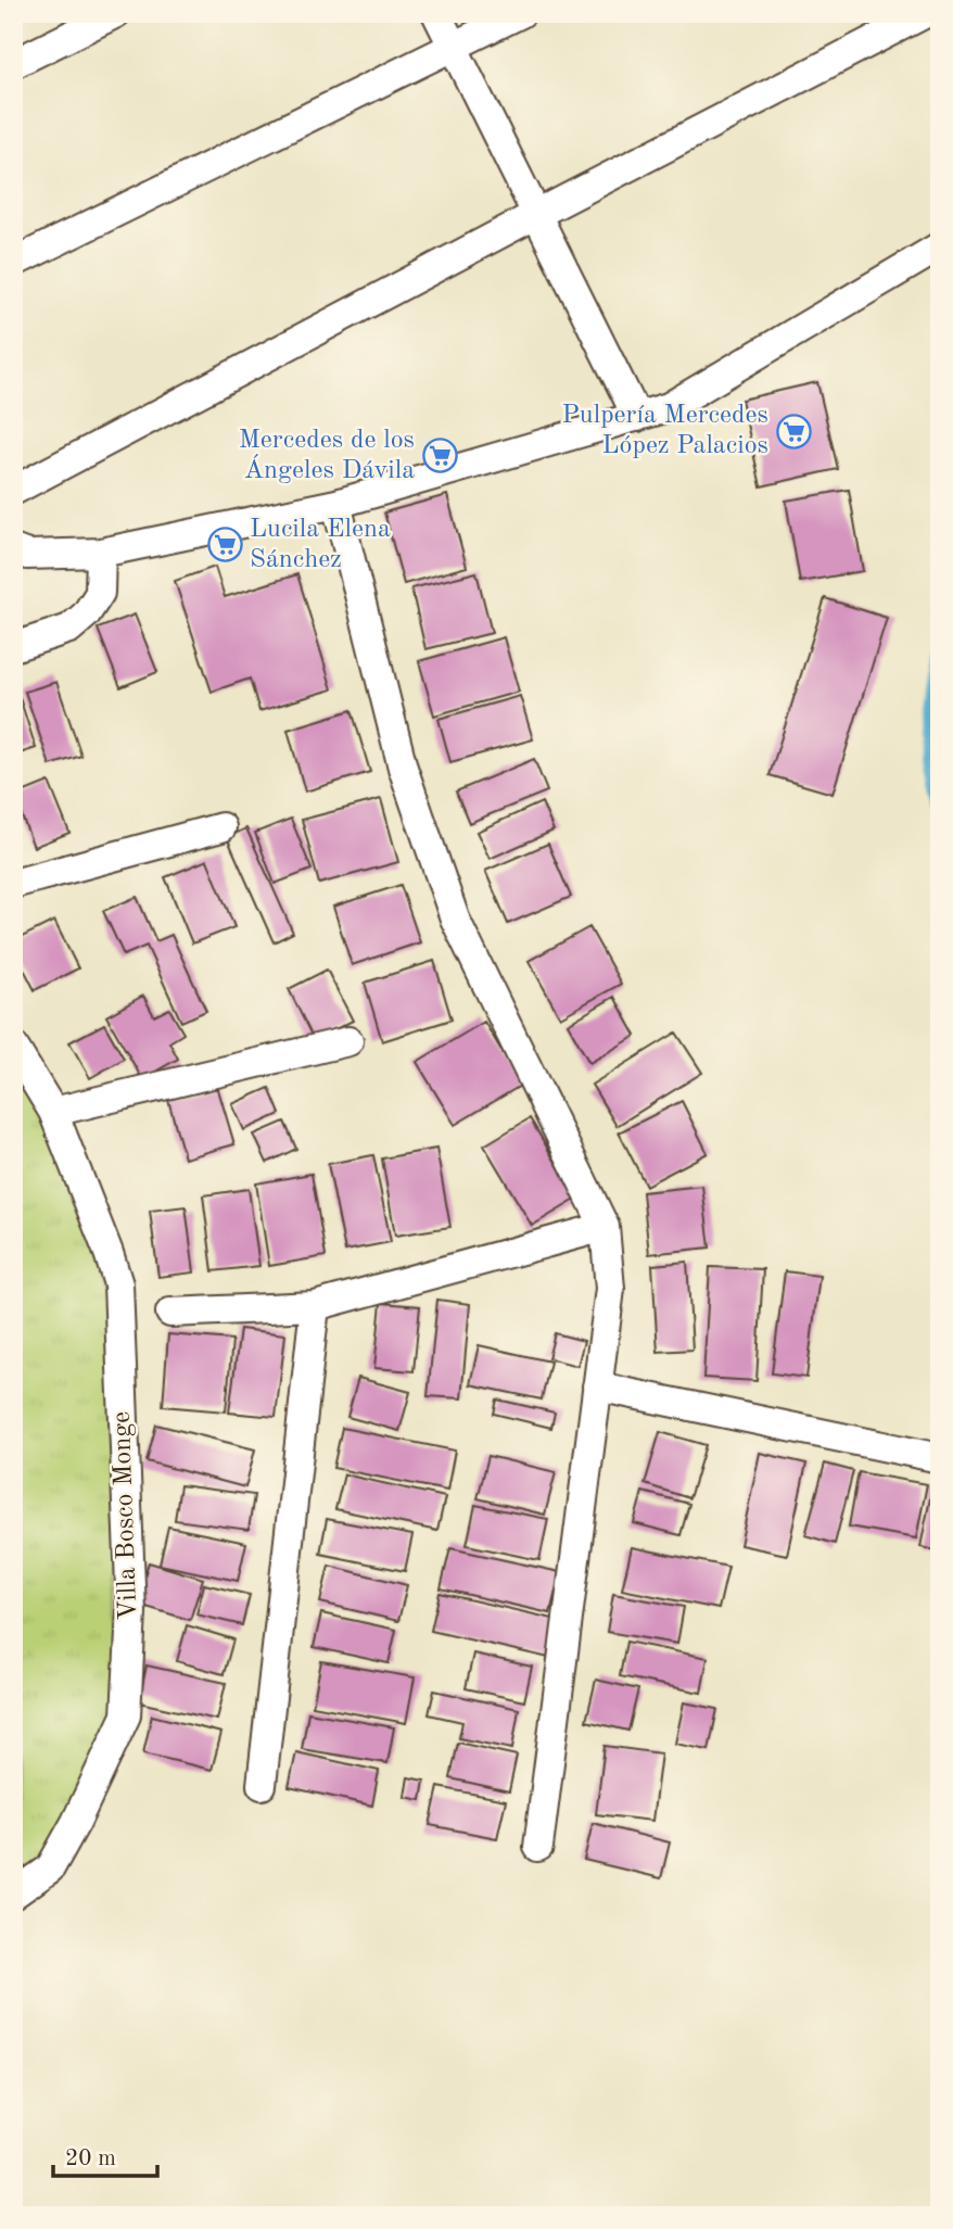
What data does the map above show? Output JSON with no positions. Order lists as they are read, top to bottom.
{
  "streets": {
    "street": ["Villa Bosco Monge"]
  },
  "places": {
    "supermarket": ["Pulpería Mercedes López Palacios", "Mercedes de los Ángeles Dávila", "Lucila Elena Sánchez"]
  },
  "scale_bar": "20 m"
}
